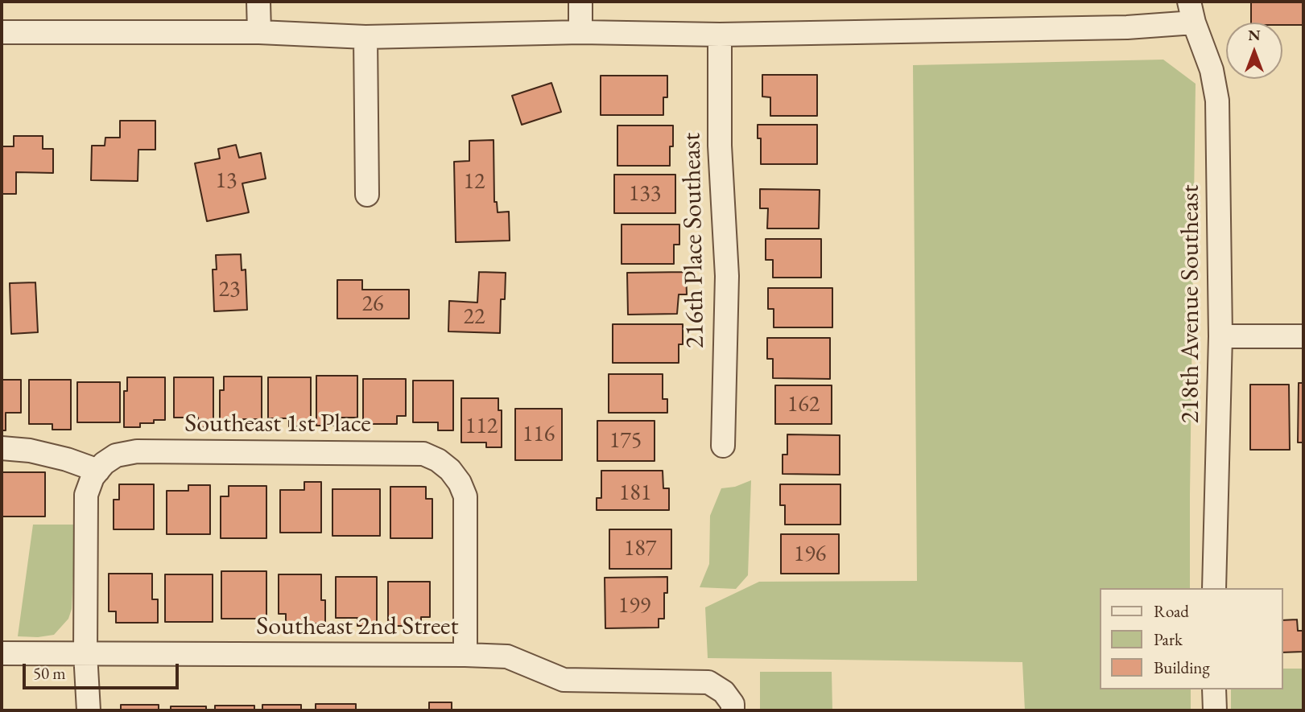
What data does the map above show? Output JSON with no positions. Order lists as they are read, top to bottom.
{
  "streets": {
    "street": [
      "216th Place Southeast",
      "218th Avenue Southeast",
      "Southeast 1st Place",
      "Southeast 2nd Street"
    ]
  },
  "crossings": [
    ["Southeast 1st Place", "Southeast 2nd Street"]
  ],
  "house_numbers": [
    "13",
    "12",
    "133",
    "23",
    "26",
    "22",
    "162",
    "112",
    "116",
    "175",
    "181",
    "187",
    "196",
    "199"
  ],
  "legend": ["Road", "Park", "Building"],
  "scale_bar": "50 m",
  "north": "top"
}
